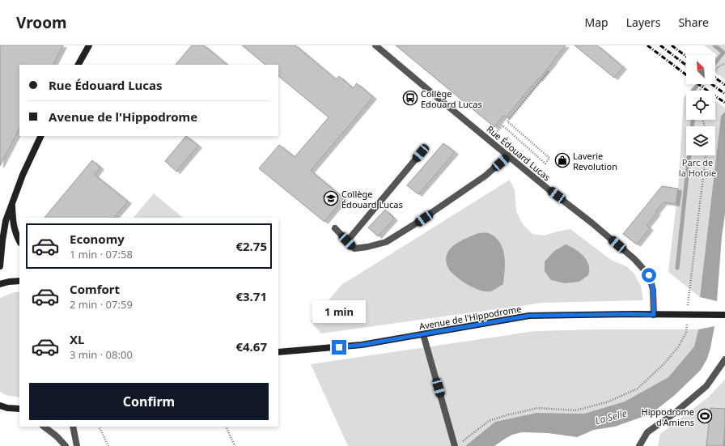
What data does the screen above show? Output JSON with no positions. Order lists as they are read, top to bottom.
{
  "streets": {
    "main road": ["Avenue de l'Hippodrome"],
    "street": ["Rue Édouard Lucas"]
  },
  "crossings": [
    ["Rue Édouard Lucas", "Avenue de l'Hippodrome"]
  ],
  "water": ["La Selle"],
  "parks": ["Parc de la Hotoie"],
  "places": {
    "bus stop": ["Collège Edouard Lucas"],
    "shop": ["Laverie Revolution"],
    "school or university": ["Collège Édouard Lucas"],
    "sports": ["Hippodrome d'Amiens"]
  },
  "north": "top left",
  "page": {
    "header": "Vroom",
    "nav": ["Map", "Layers", "Share"],
    "banner": ["Rue Édouard Lucas", "Avenue de l'Hippodrome"],
    "list": [
      {
        "name": "Economy",
        "note": "1 min · 07:58",
        "value": "€2.75"
      },
      {
        "name": "Comfort",
        "note": "2 min · 07:59",
        "value": "€3.71"
      },
      {
        "name": "XL",
        "note": "3 min · 08:00",
        "value": "€4.67"
      }
    ],
    "bubble": "1 min",
    "buttons": "Confirm"
  }
}
